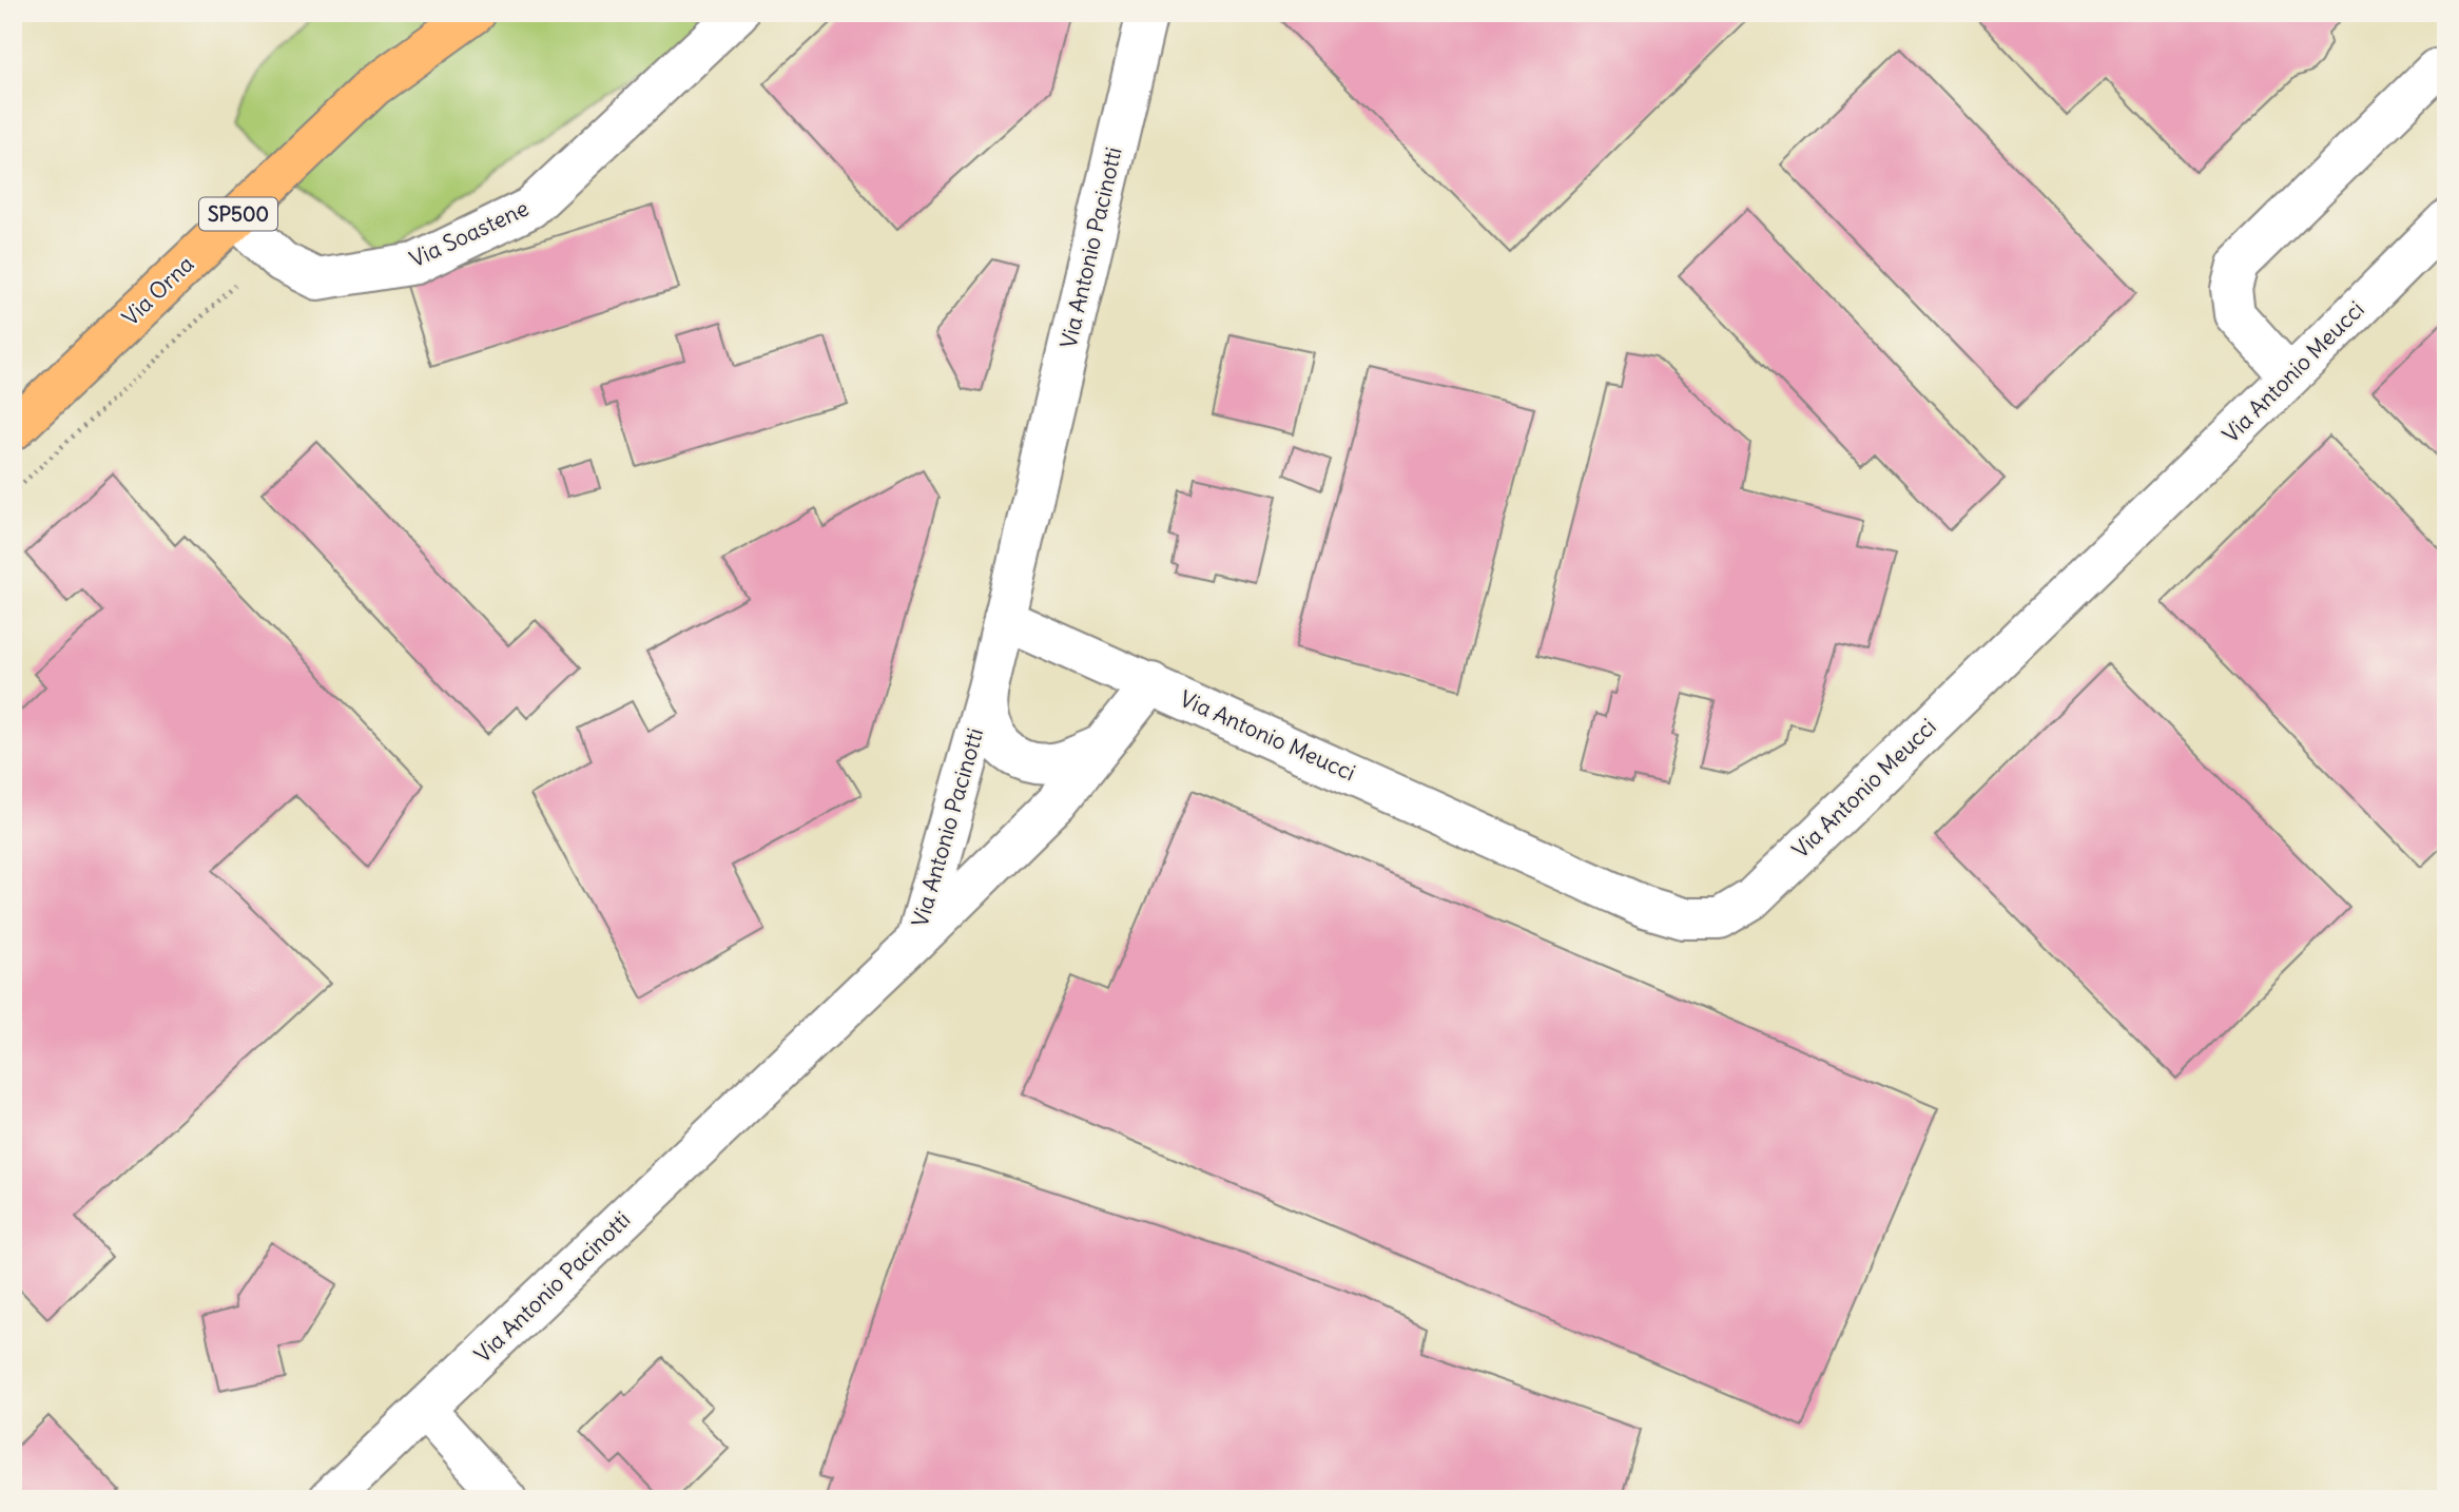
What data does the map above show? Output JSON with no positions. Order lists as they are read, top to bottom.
{
  "streets": {
    "main road": ["SP500", "Via Orna"],
    "street": ["Via Soastene", "Via Antonio Pacinotti", "Via Antonio Meucci"]
  },
  "crossings": [
    ["Via Soastene", "Via Orna"],
    ["Via Antonio Pacinotti", "Via Antonio Meucci"]
  ]
}
